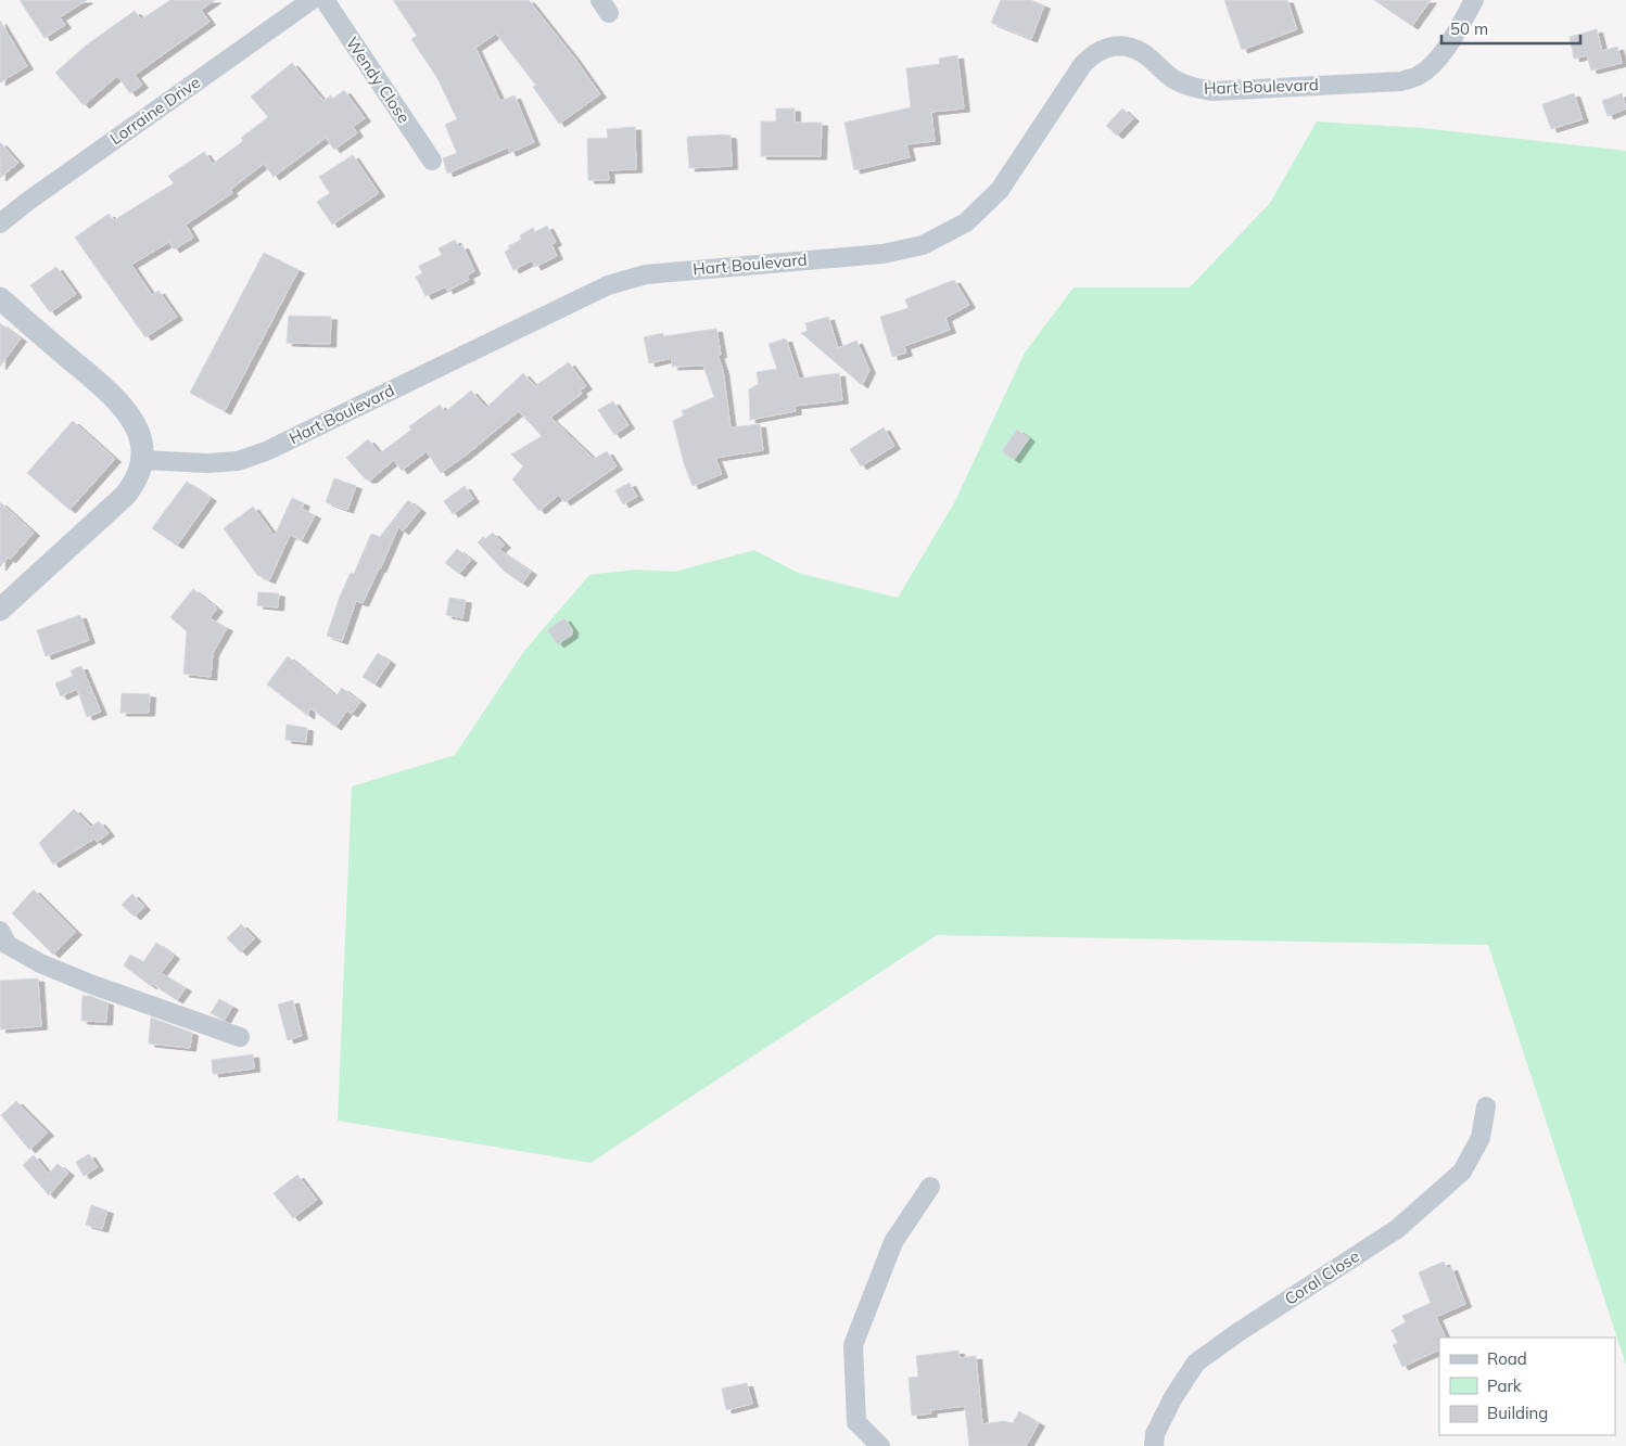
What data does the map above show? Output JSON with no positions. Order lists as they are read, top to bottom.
{
  "streets": {
    "street": [
      "Wendy Close",
      "Hart Boulevard",
      "Lorraine Drive",
      "Coral Close"
    ]
  },
  "legend": ["Road", "Park", "Building"],
  "scale_bar": "50 m"
}
